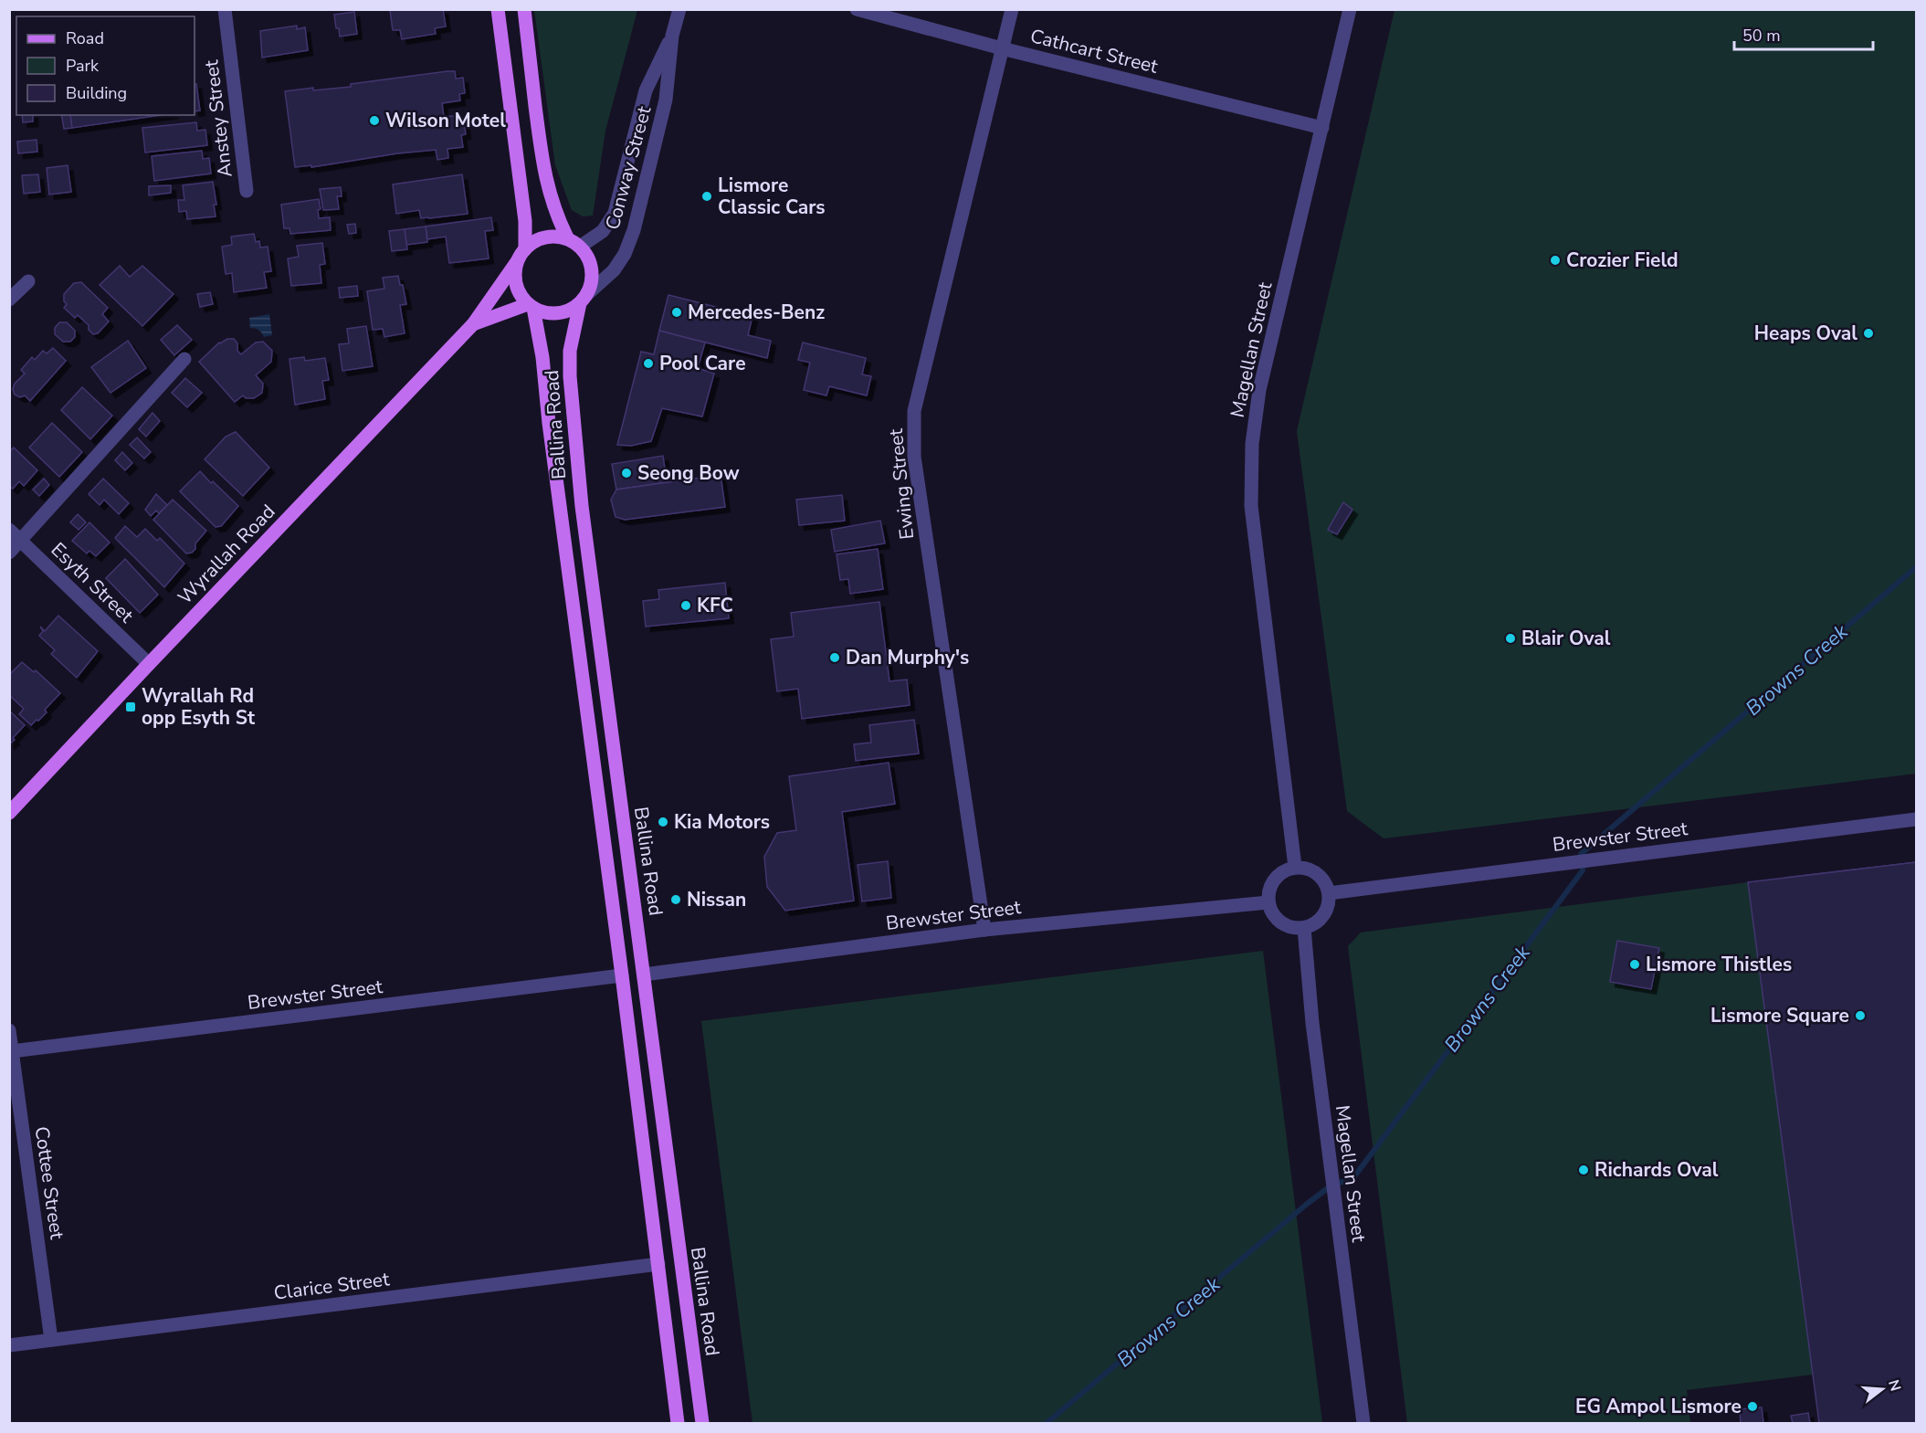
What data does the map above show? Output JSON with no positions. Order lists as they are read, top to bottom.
{
  "streets": {
    "main road": ["Ballina Road", "Wyrallah Road"],
    "street": [
      "Cathcart Street",
      "Anstey Street",
      "Conway Street",
      "Magellan Street",
      "Ewing Street",
      "Esyth Street",
      "Brewster Street",
      "Cottee Street",
      "Clarice Street"
    ]
  },
  "crossings": [
    ["Cathcart Street", "Magellan Street"],
    ["Cathcart Street", "Ewing Street"],
    ["Conway Street", "Ballina Road"],
    ["Conway Street", "Wyrallah Road"],
    ["Magellan Street", "Brewster Street"],
    ["Ballina Road", "Wyrallah Road"],
    ["Ballina Road", "Brewster Street"],
    ["Ballina Road", "Clarice Street"],
    ["Ewing Street", "Brewster Street"],
    ["Wyrallah Road", "Esyth Street"],
    ["Brewster Street", "Cottee Street"],
    ["Cottee Street", "Clarice Street"]
  ],
  "water": ["Browns Creek"],
  "places": {
    "other": [
      "Wilson Motel",
      "Lismore Classic Cars",
      "Crozier Field",
      "Mercedes-Benz",
      "Heaps Oval",
      "Pool Care",
      "Seong Bow",
      "KFC",
      "Blair Oval",
      "Dan Murphy's",
      "Kia Motors",
      "Nissan",
      "Lismore Thistles",
      "Lismore Square",
      "Richards Oval",
      "EG Ampol Lismore"
    ],
    "transit": ["Wyrallah Rd opp Esyth St"]
  },
  "legend": ["Road", "Park", "Building"],
  "scale_bar": "50 m",
  "north": "right"
}
